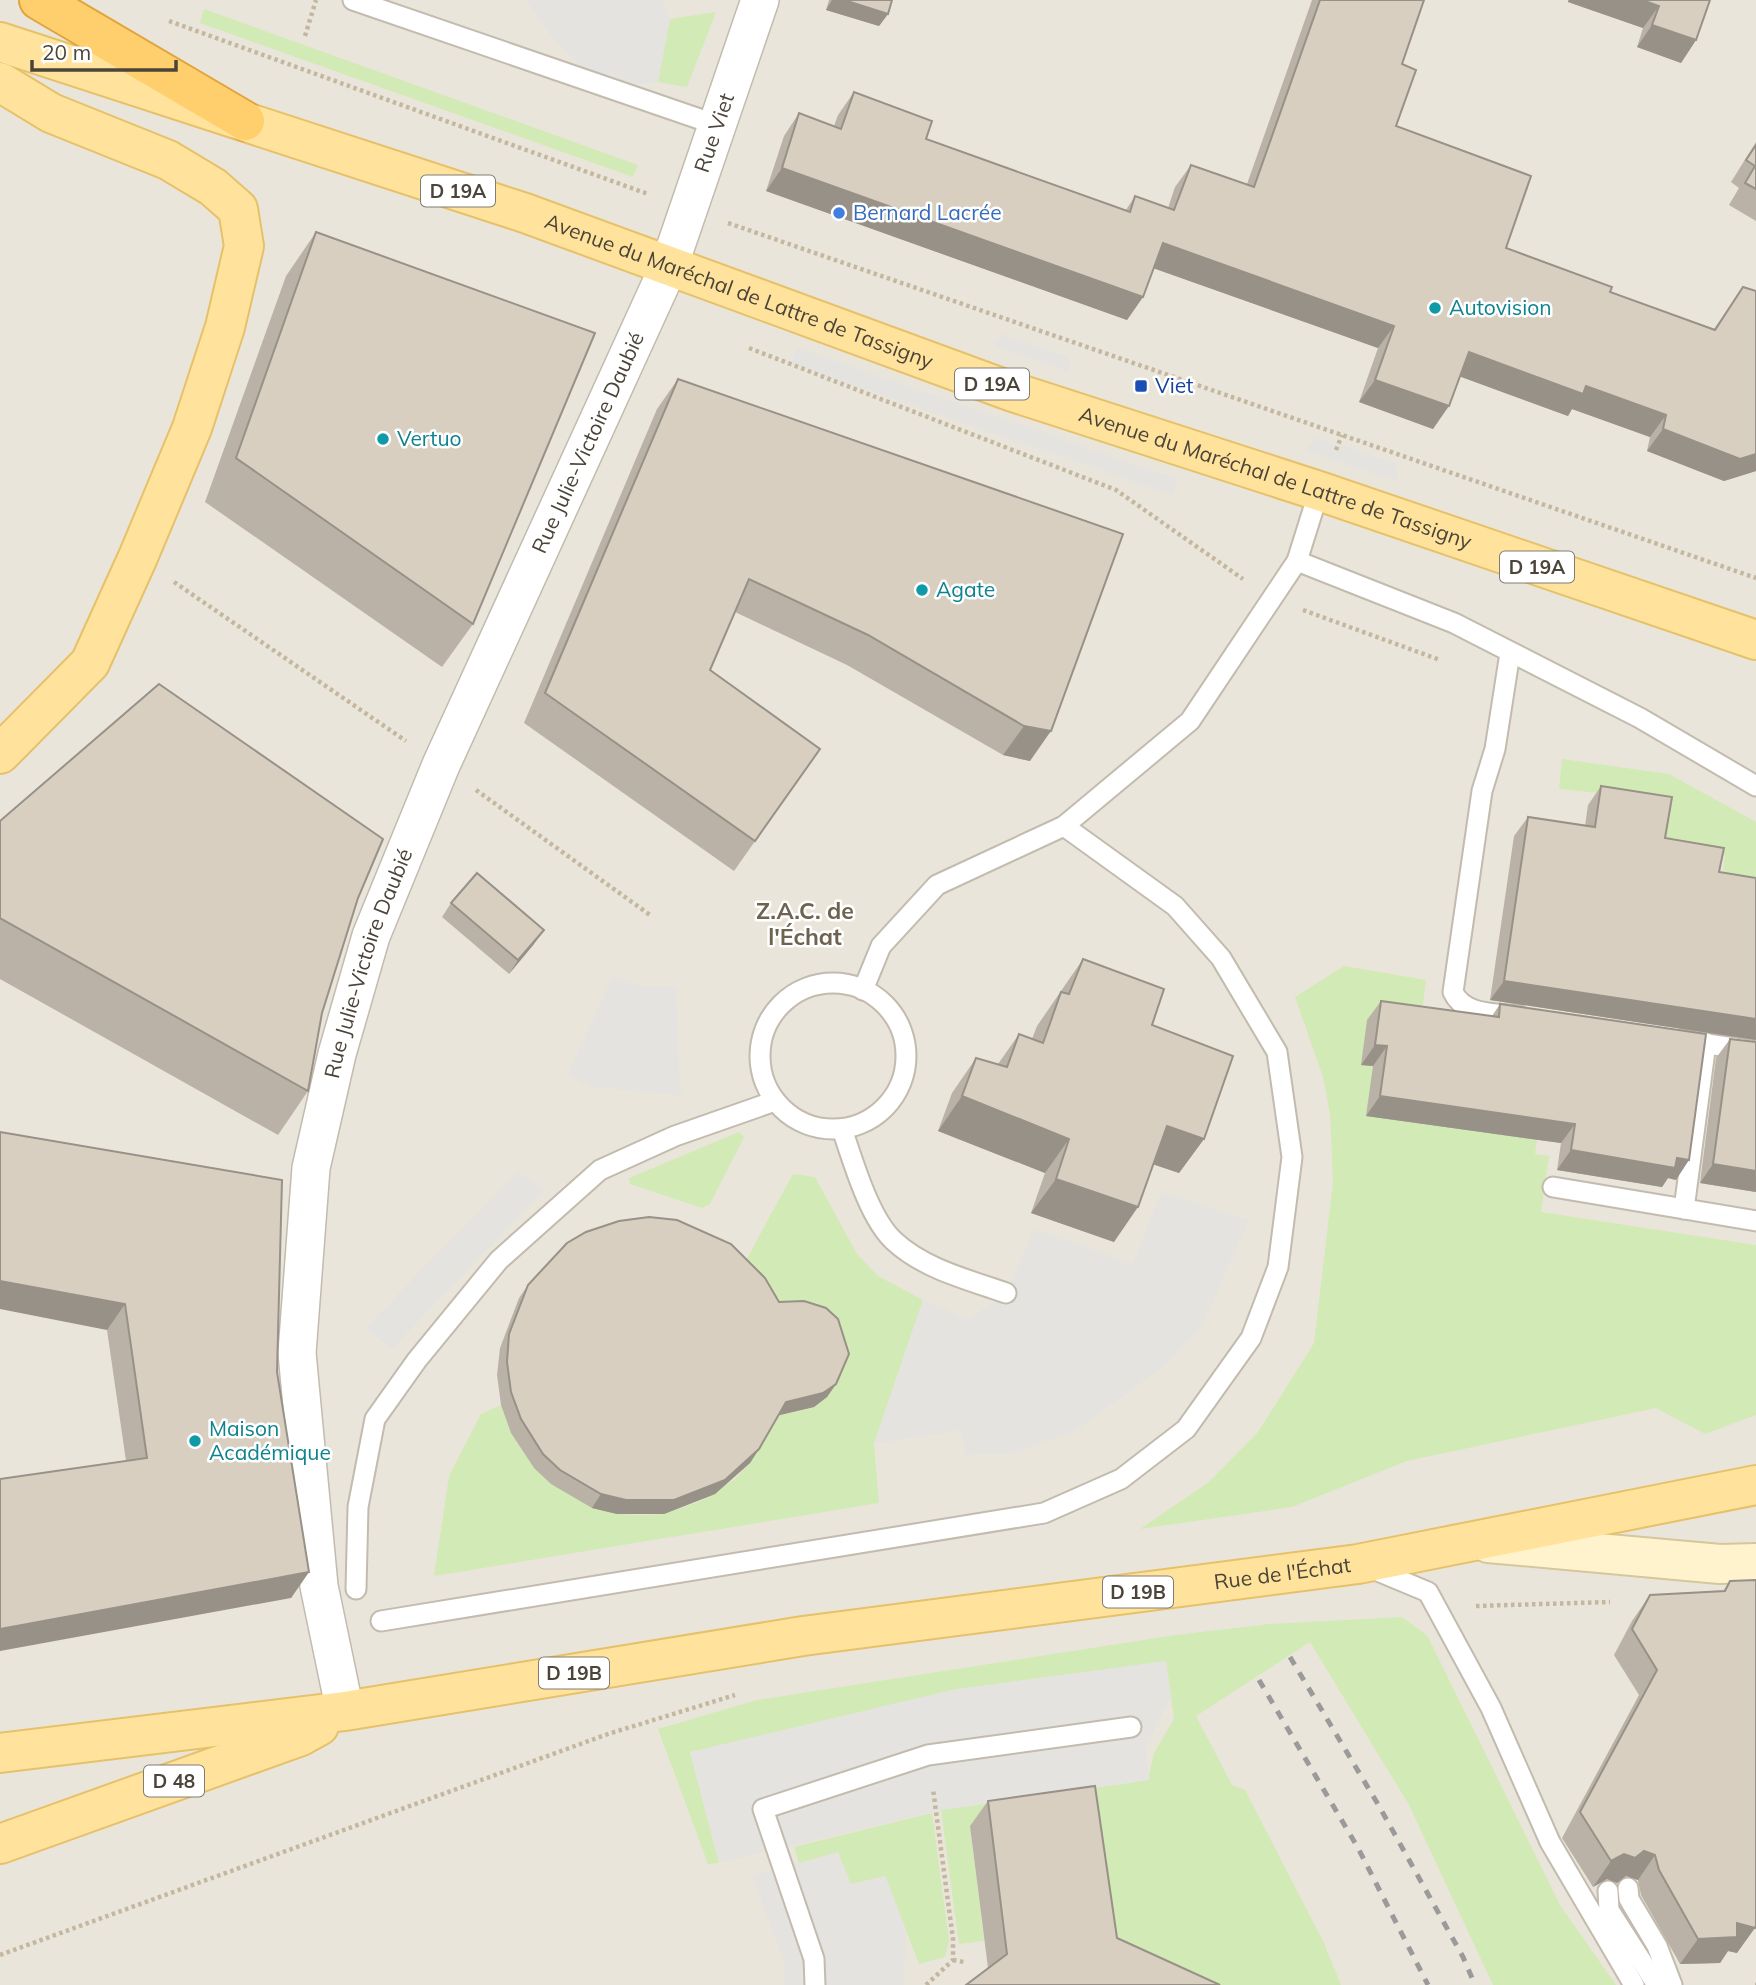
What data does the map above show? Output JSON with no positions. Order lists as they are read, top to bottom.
{
  "streets": {
    "main road": [
      "D 19A",
      "Avenue du Maréchal de Lattre de Tassigny",
      "Rue de l'Échat",
      "D 19B",
      "D 48"
    ],
    "street": ["Rue Viet", "Rue Julie-Victoire Daubié"]
  },
  "crossings": [
    ["Rue Viet", "Avenue du Maréchal de Lattre de Tassigny"],
    ["Rue Viet", "Rue Julie-Victoire Daubié"],
    ["Avenue du Maréchal de Lattre de Tassigny", "Rue Julie-Victoire Daubié"],
    ["Rue Julie-Victoire Daubié", "Rue de l'Échat"],
    ["Rue Julie-Victoire Daubié", "D 19B"],
    ["Rue Julie-Victoire Daubié", "D 48"],
    ["Rue de l'Échat", "D 19B"],
    ["Rue de l'Échat", "D 48"],
    ["D 19B", "D 48"]
  ],
  "districts": ["Z.A.C. de l'Échat"],
  "places": {
    "other": [
      "Bernard Lacrée",
      "Autovision",
      "Vertuo",
      "Agate",
      "Maison Académique"
    ],
    "transit": ["Viet"]
  },
  "scale_bar": "20 m"
}
